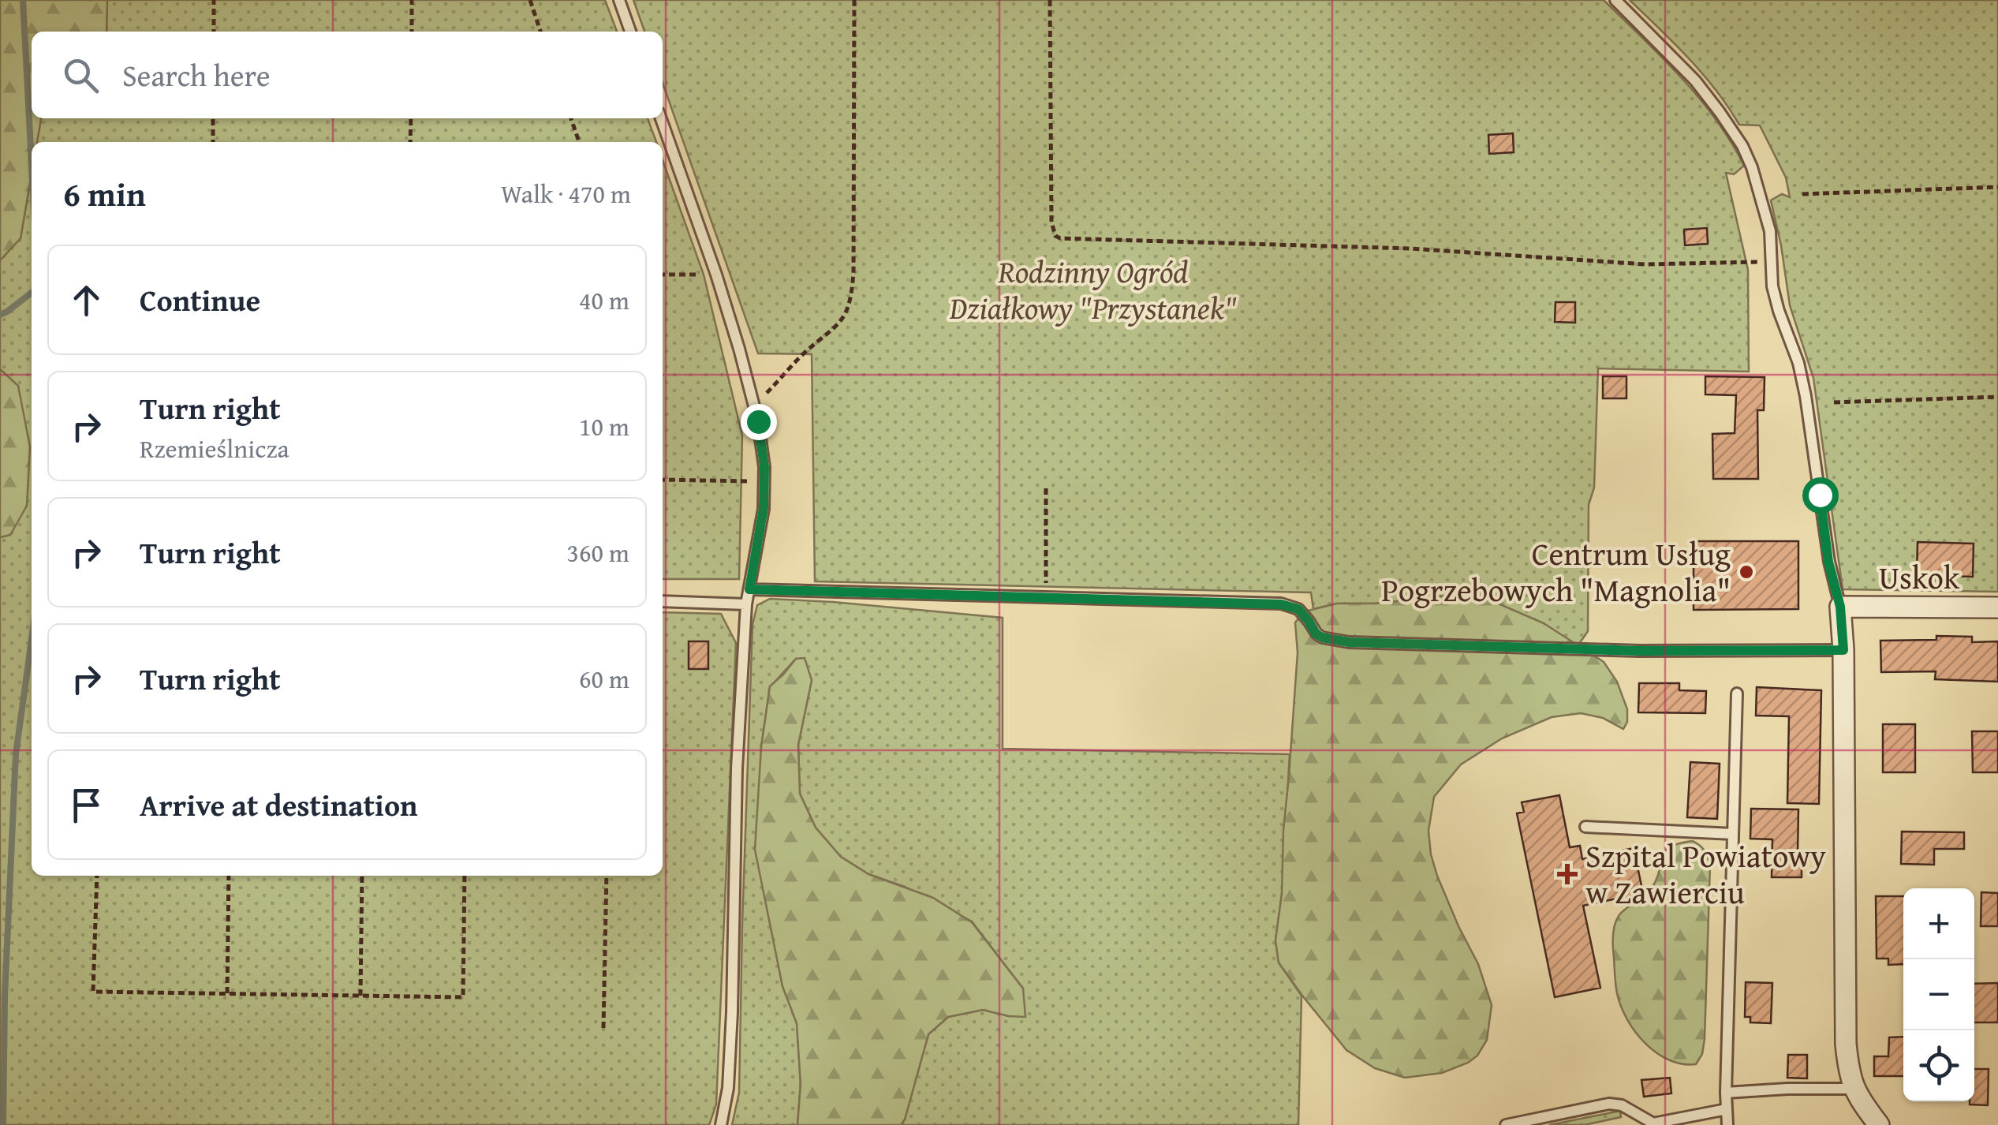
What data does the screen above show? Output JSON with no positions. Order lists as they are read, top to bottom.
{
  "streets": {
    "street": ["Uskok"]
  },
  "parks": ["Rodzinny Ogród Działkowy \"Przystanek\""],
  "places": {
    "other": ["Centrum Usług Pogrzebowych \"Magnolia\""],
    "health": ["Szpital Powiatowy w Zawierciu"]
  },
  "page": {
    "search": "Search here",
    "heading": ["6 min", "Walk · 470 m"],
    "list": [
      ["Continue", "40 m"],
      ["Turn right", "Rzemieślnicza", "10 m"],
      ["Turn right", "360 m"],
      ["Turn right", "60 m"],
      "Arrive at destination"
    ],
    "map_buttons": ["+", "−"]
  }
}
